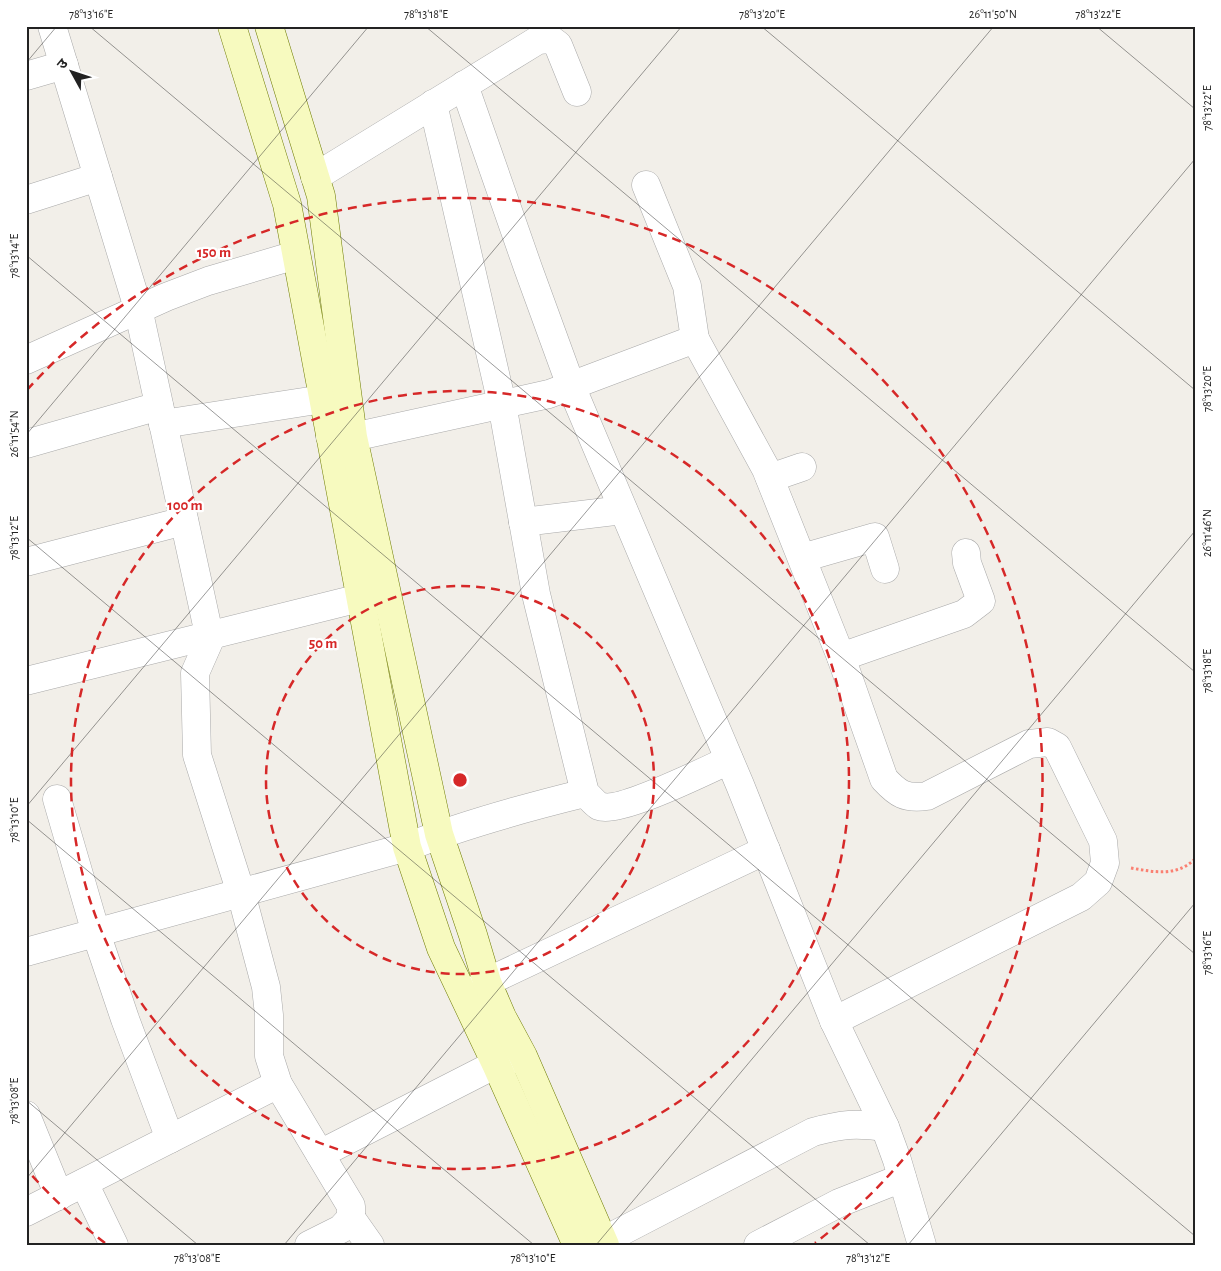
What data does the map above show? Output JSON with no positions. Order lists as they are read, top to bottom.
{
  "north": "top left",
  "coordinates": [
    "78°13'16\"E",
    "78°13'18\"E",
    "78°13'20\"E",
    "26°11'50\"N",
    "78°13'22\"E",
    "78°13'14\"E",
    "26°11'54\"N",
    "26°11'46\"N",
    "78°13'12\"E",
    "78°13'10\"E",
    "78°13'08\"E"
  ],
  "rings": ["150 m", "100 m", "50 m"]
}
